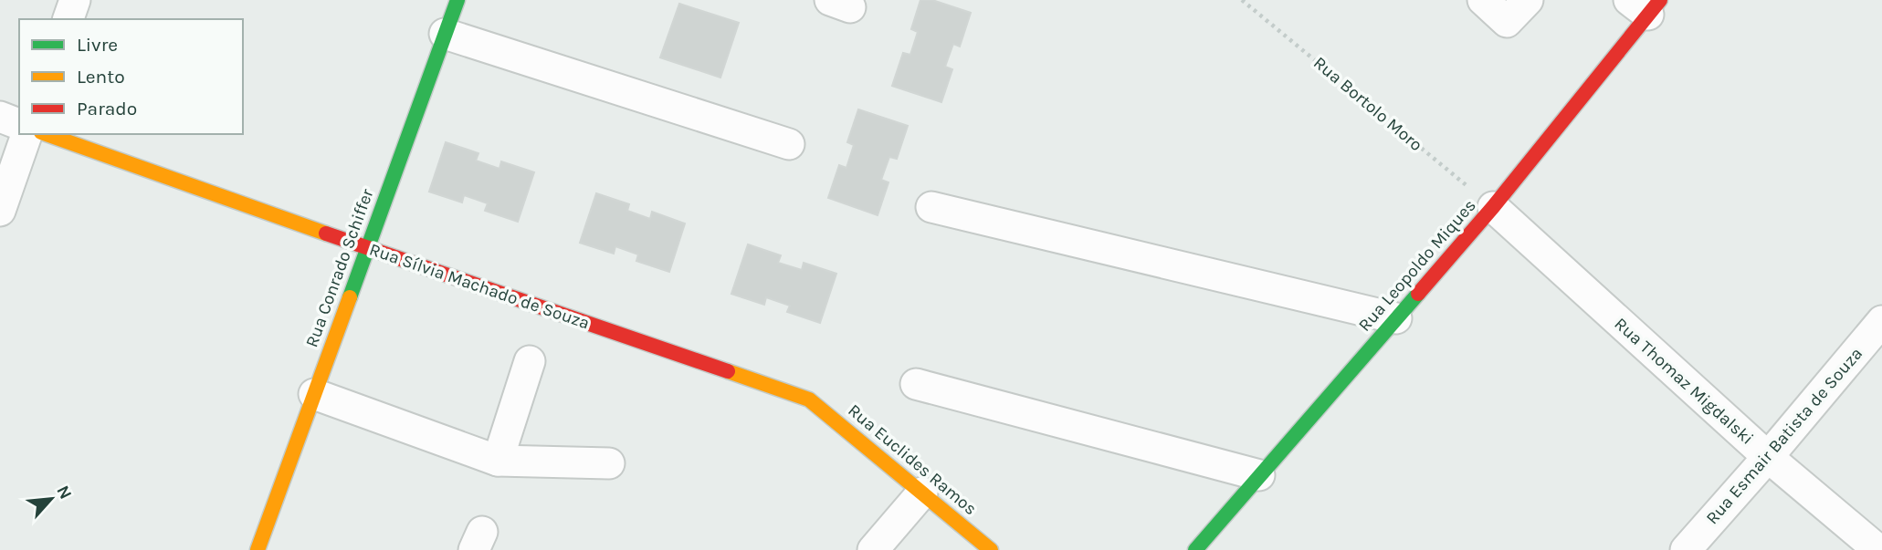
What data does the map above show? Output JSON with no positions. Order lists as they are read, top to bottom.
{
  "streets": {
    "street": [
      "Rua Leopoldo Miques",
      "Rua Conrado Schiffer",
      "Rua Sílvia Machado de Souza",
      "Rua Thomaz Migdalski",
      "Rua Esmair Batista de Souza",
      "Rua Euclides Ramos"
    ],
    "path": ["Rua Bortolo Moro"]
  },
  "crossings": [
    ["Rua Bortolo Moro", "Rua Leopoldo Miques"],
    ["Rua Bortolo Moro", "Rua Thomaz Migdalski"],
    ["Rua Leopoldo Miques", "Rua Thomaz Migdalski"],
    ["Rua Conrado Schiffer", "Rua Sílvia Machado de Souza"],
    ["Rua Sílvia Machado de Souza", "Rua Euclides Ramos"],
    ["Rua Thomaz Migdalski", "Rua Esmair Batista de Souza"]
  ],
  "legend": ["Livre", "Lento", "Parado"],
  "north": "top right"
}
